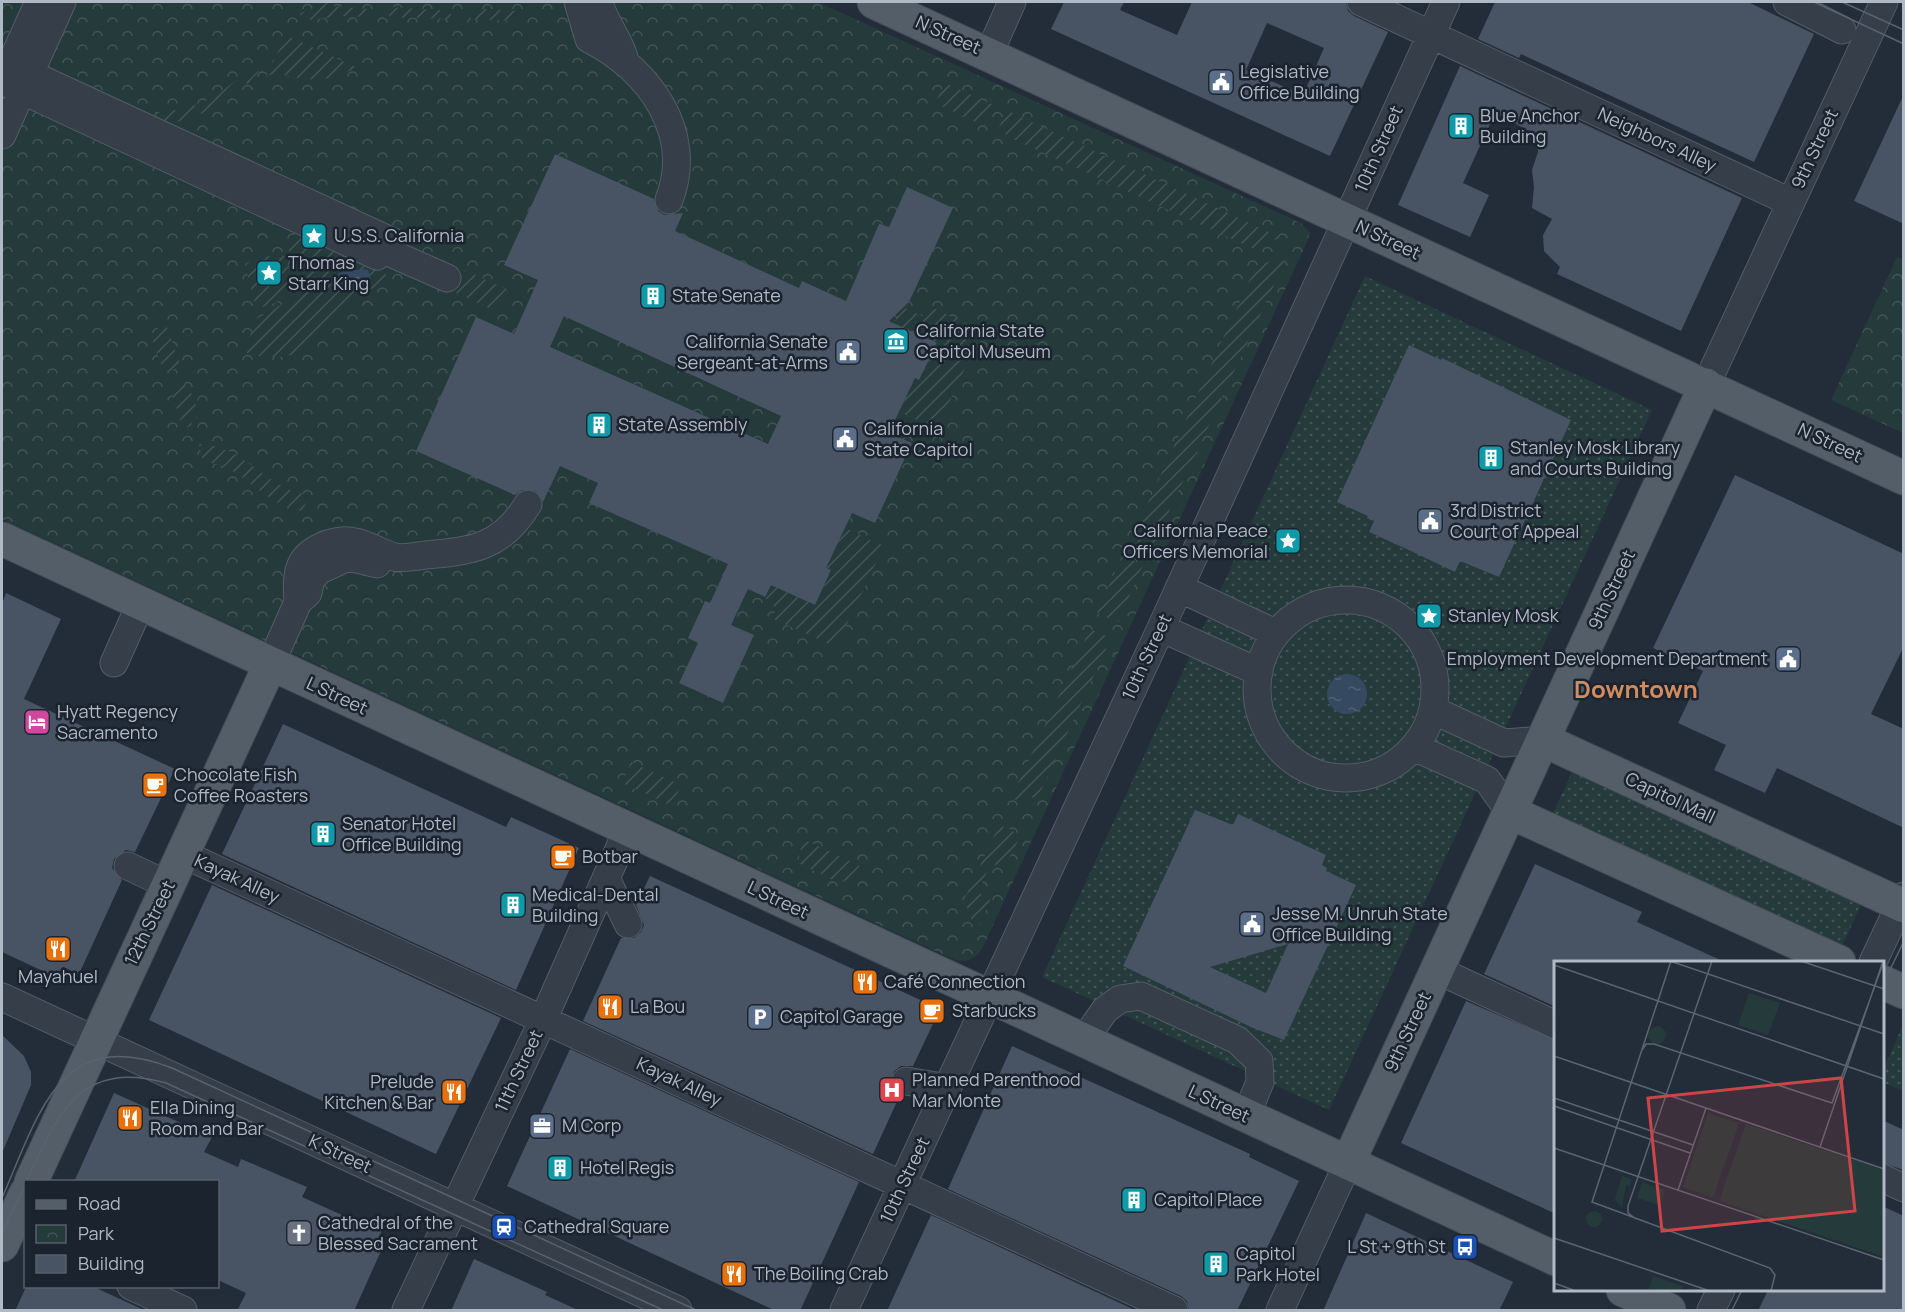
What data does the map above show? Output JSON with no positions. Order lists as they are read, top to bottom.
{
  "streets": {
    "main road": [
      "N Street",
      "9th Street",
      "L Street",
      "Capitol Mall",
      "12th Street"
    ],
    "street": [
      "Neighbors Alley",
      "10th Street",
      "Kayak Alley",
      "11th Street",
      "K Street"
    ]
  },
  "crossings": [
    ["N Street", "10th Street"],
    ["N Street", "9th Street"],
    ["Neighbors Alley", "10th Street"],
    ["Neighbors Alley", "9th Street"],
    ["10th Street", "L Street"],
    ["10th Street", "Kayak Alley"],
    ["9th Street", "L Street"],
    ["9th Street", "Capitol Mall"],
    ["L Street", "12th Street"],
    ["L Street", "11th Street"],
    ["Kayak Alley", "12th Street"],
    ["Kayak Alley", "11th Street"],
    ["12th Street", "K Street"],
    ["11th Street", "K Street"]
  ],
  "districts": ["Downtown"],
  "places": {
    "public building": [
      "Legislative Office Building",
      "California Senate Sergeant-at-Arms",
      "California State Capitol",
      "3rd District Court of Appeal",
      "Employment Development Department",
      "Jesse M. Unruh State Office Building"
    ],
    "building": [
      "Blue Anchor Building",
      "State Senate",
      "State Assembly",
      "Stanley Mosk Library and Courts Building",
      "Senator Hotel Office Building",
      "Medical-Dental Building",
      "Hotel Regis",
      "Capitol Place",
      "Capitol Park Hotel"
    ],
    "place": [
      "U.S.S. California",
      "Thomas Starr King",
      "California Peace Officers Memorial",
      "Stanley Mosk"
    ],
    "museum": ["California State Capitol Museum"],
    "hotel": ["Hyatt Regency Sacramento"],
    "cafe": ["Chocolate Fish Coffee Roasters", "Botbar", "Starbucks"],
    "restaurant": [
      "Mayahuel",
      "Café Connection",
      "La Bou",
      "Prelude Kitchen & Bar",
      "Ella Dining Room and Bar",
      "The Boiling Crab"
    ],
    "parking": ["Capitol Garage"],
    "hospital": ["Planned Parenthood Mar Monte"],
    "office": ["M Corp"],
    "station": ["Cathedral Square"],
    "church": ["Cathedral of the Blessed Sacrament"],
    "bus stop": ["L St + 9th St"]
  },
  "legend": ["Road", "Park", "Building"]
}
